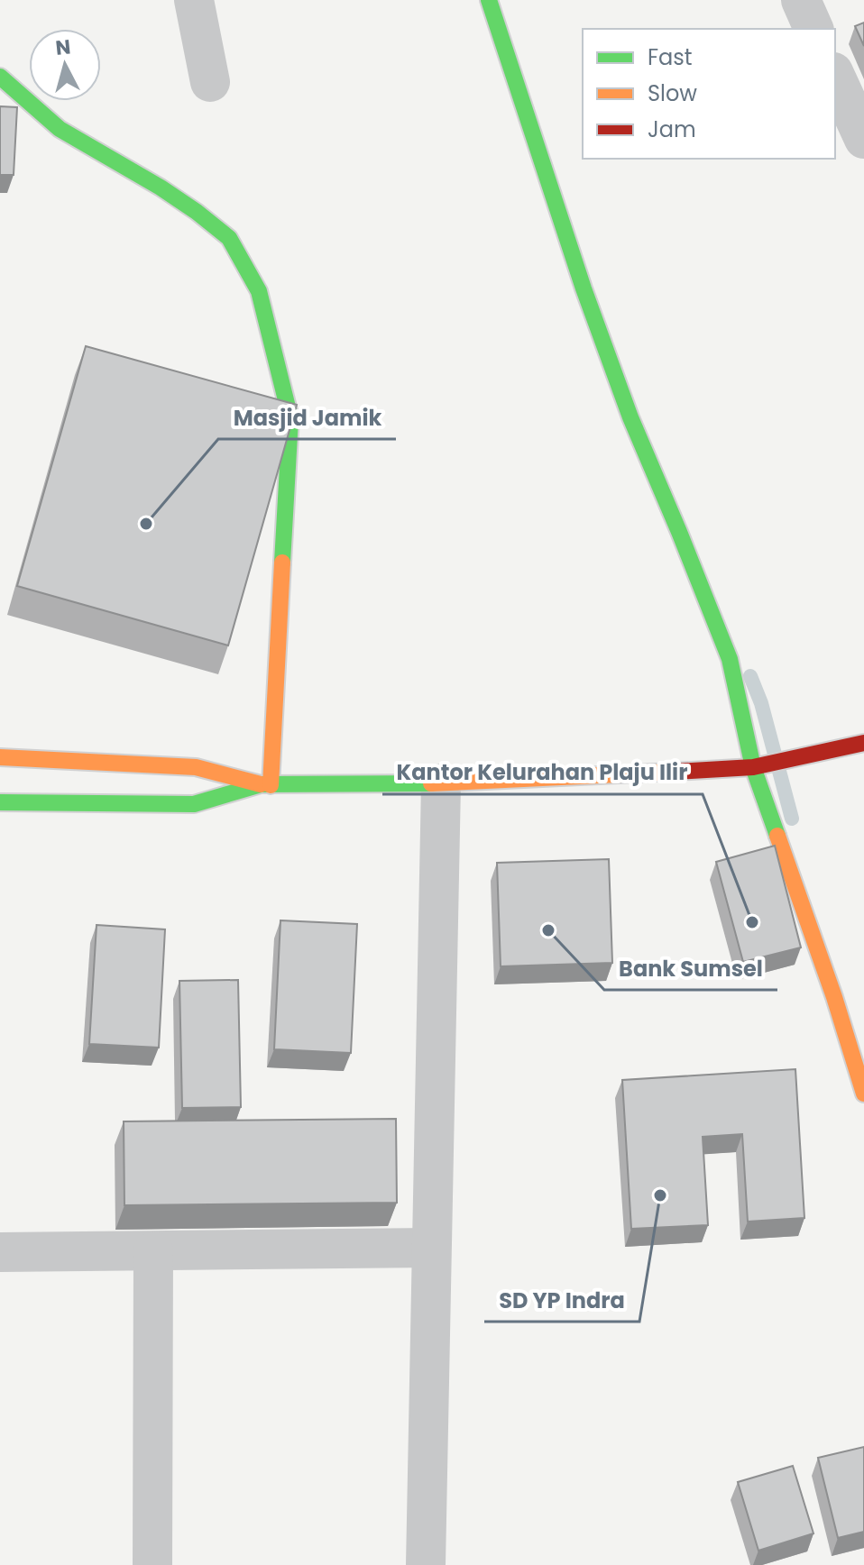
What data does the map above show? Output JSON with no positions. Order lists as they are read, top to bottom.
{
  "places": [
    "Masjid Jamik",
    "Kantor Kelurahan Plaju Ilir",
    "Bank Sumsel",
    "SD YP Indra"
  ],
  "legend": ["Fast", "Slow", "Jam"],
  "north": "top"
}
